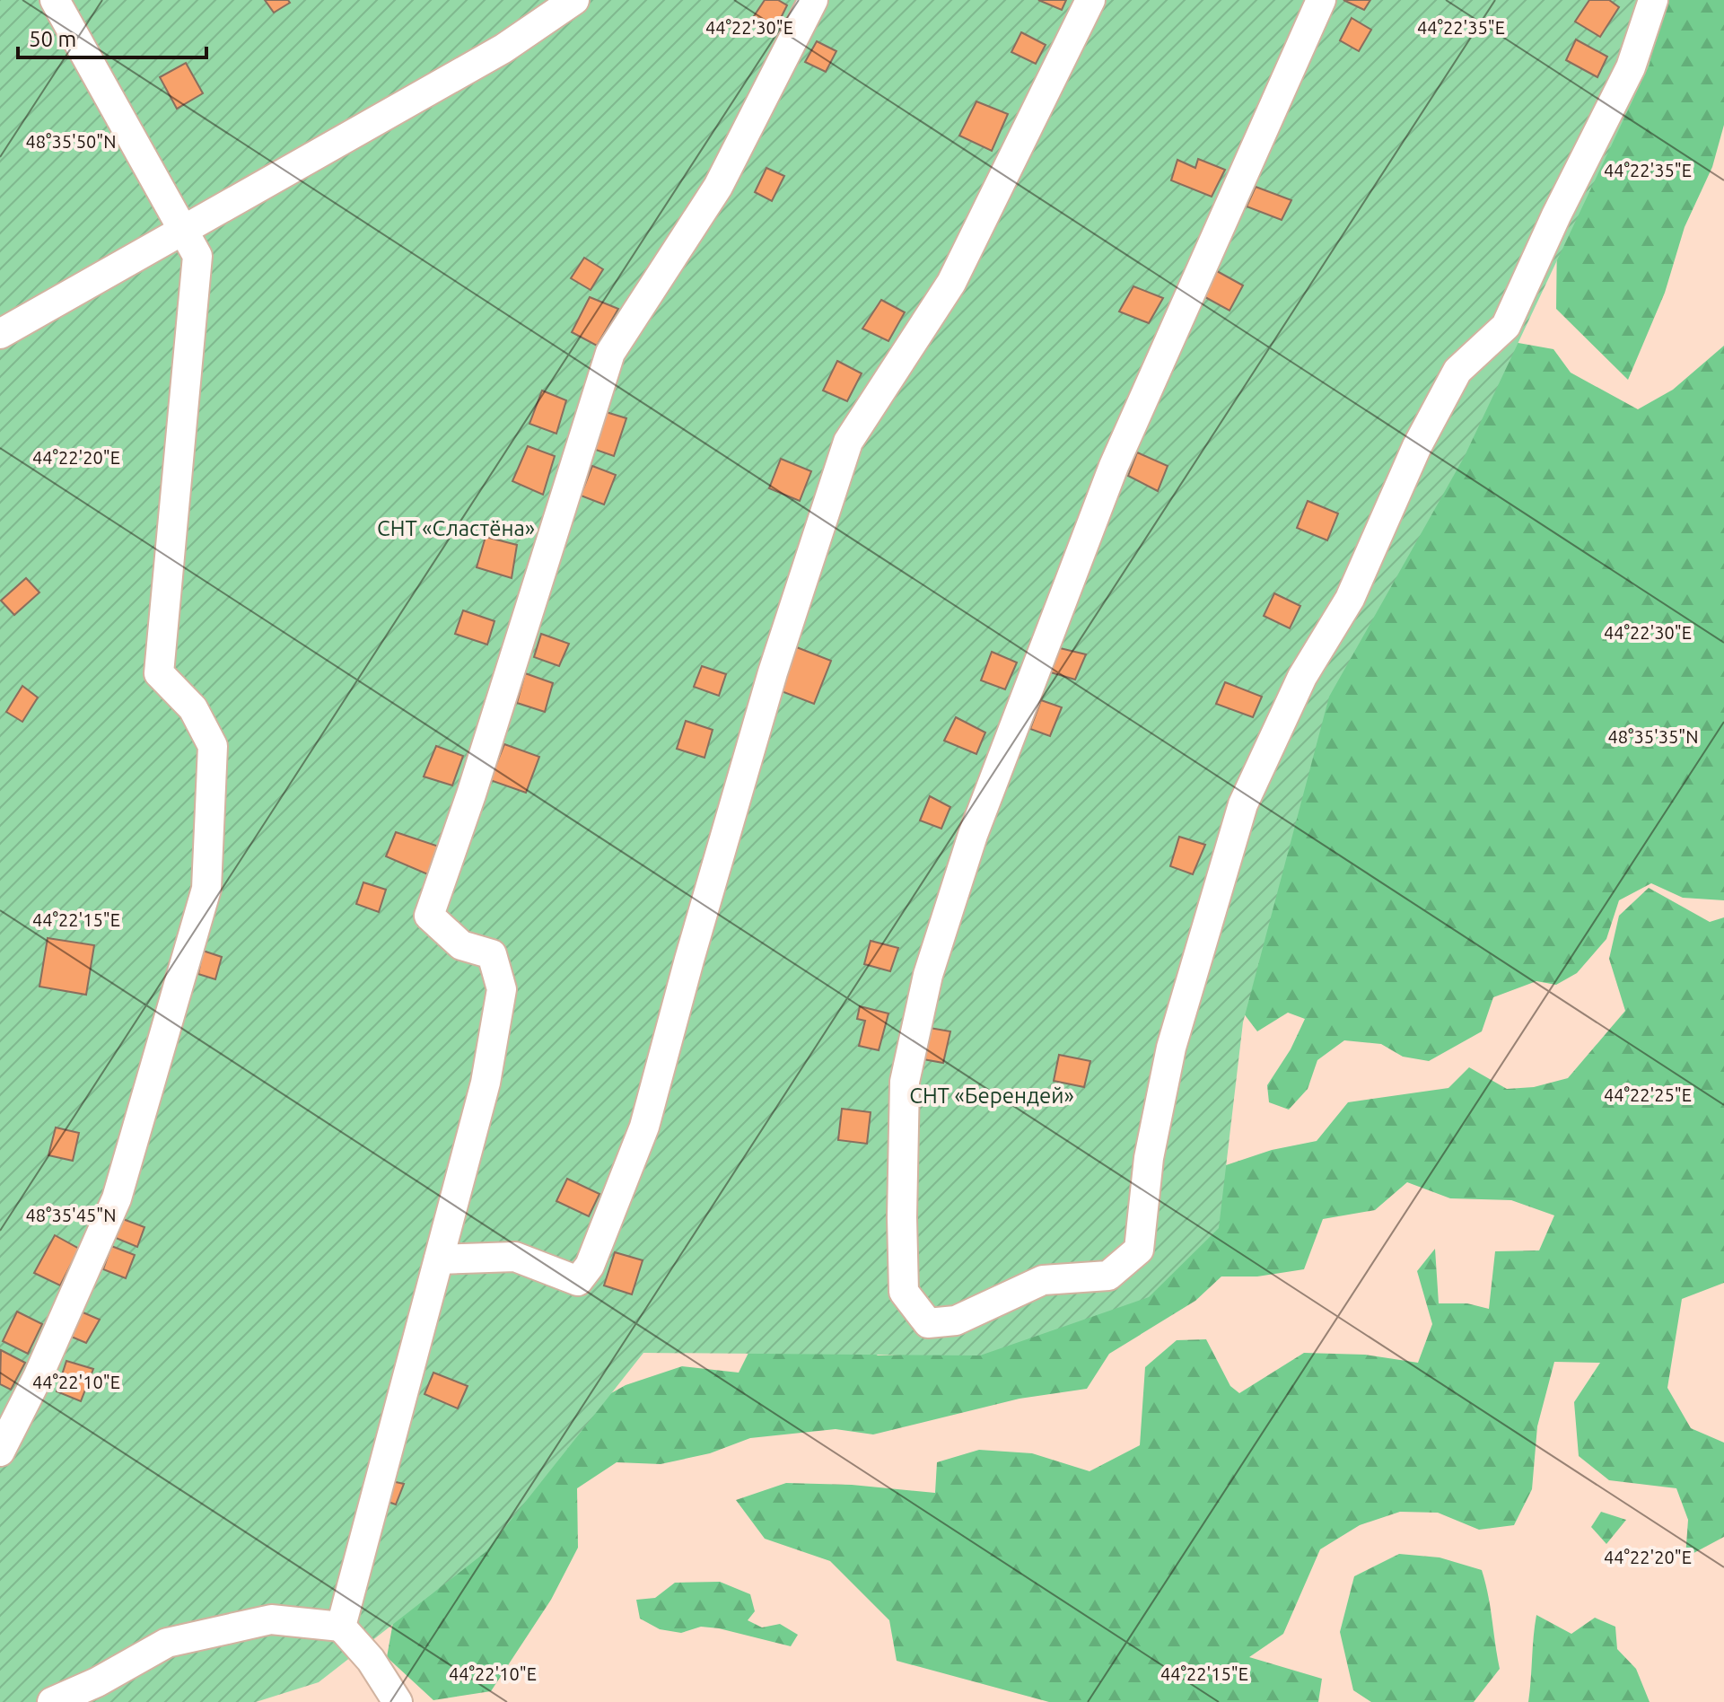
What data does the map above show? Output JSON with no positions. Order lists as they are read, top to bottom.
{
  "parks": ["СНТ «Сластёна»", "СНТ «Берендей»"],
  "scale_bar": "50 m",
  "coordinates": [
    "44°22'35\"E",
    "44°22'30\"E",
    "48°35'50\"N",
    "44°22'20\"E",
    "48°35'35\"N",
    "44°22'15\"E",
    "44°22'25\"E",
    "48°35'45\"N",
    "44°22'10\"E"
  ]
}
